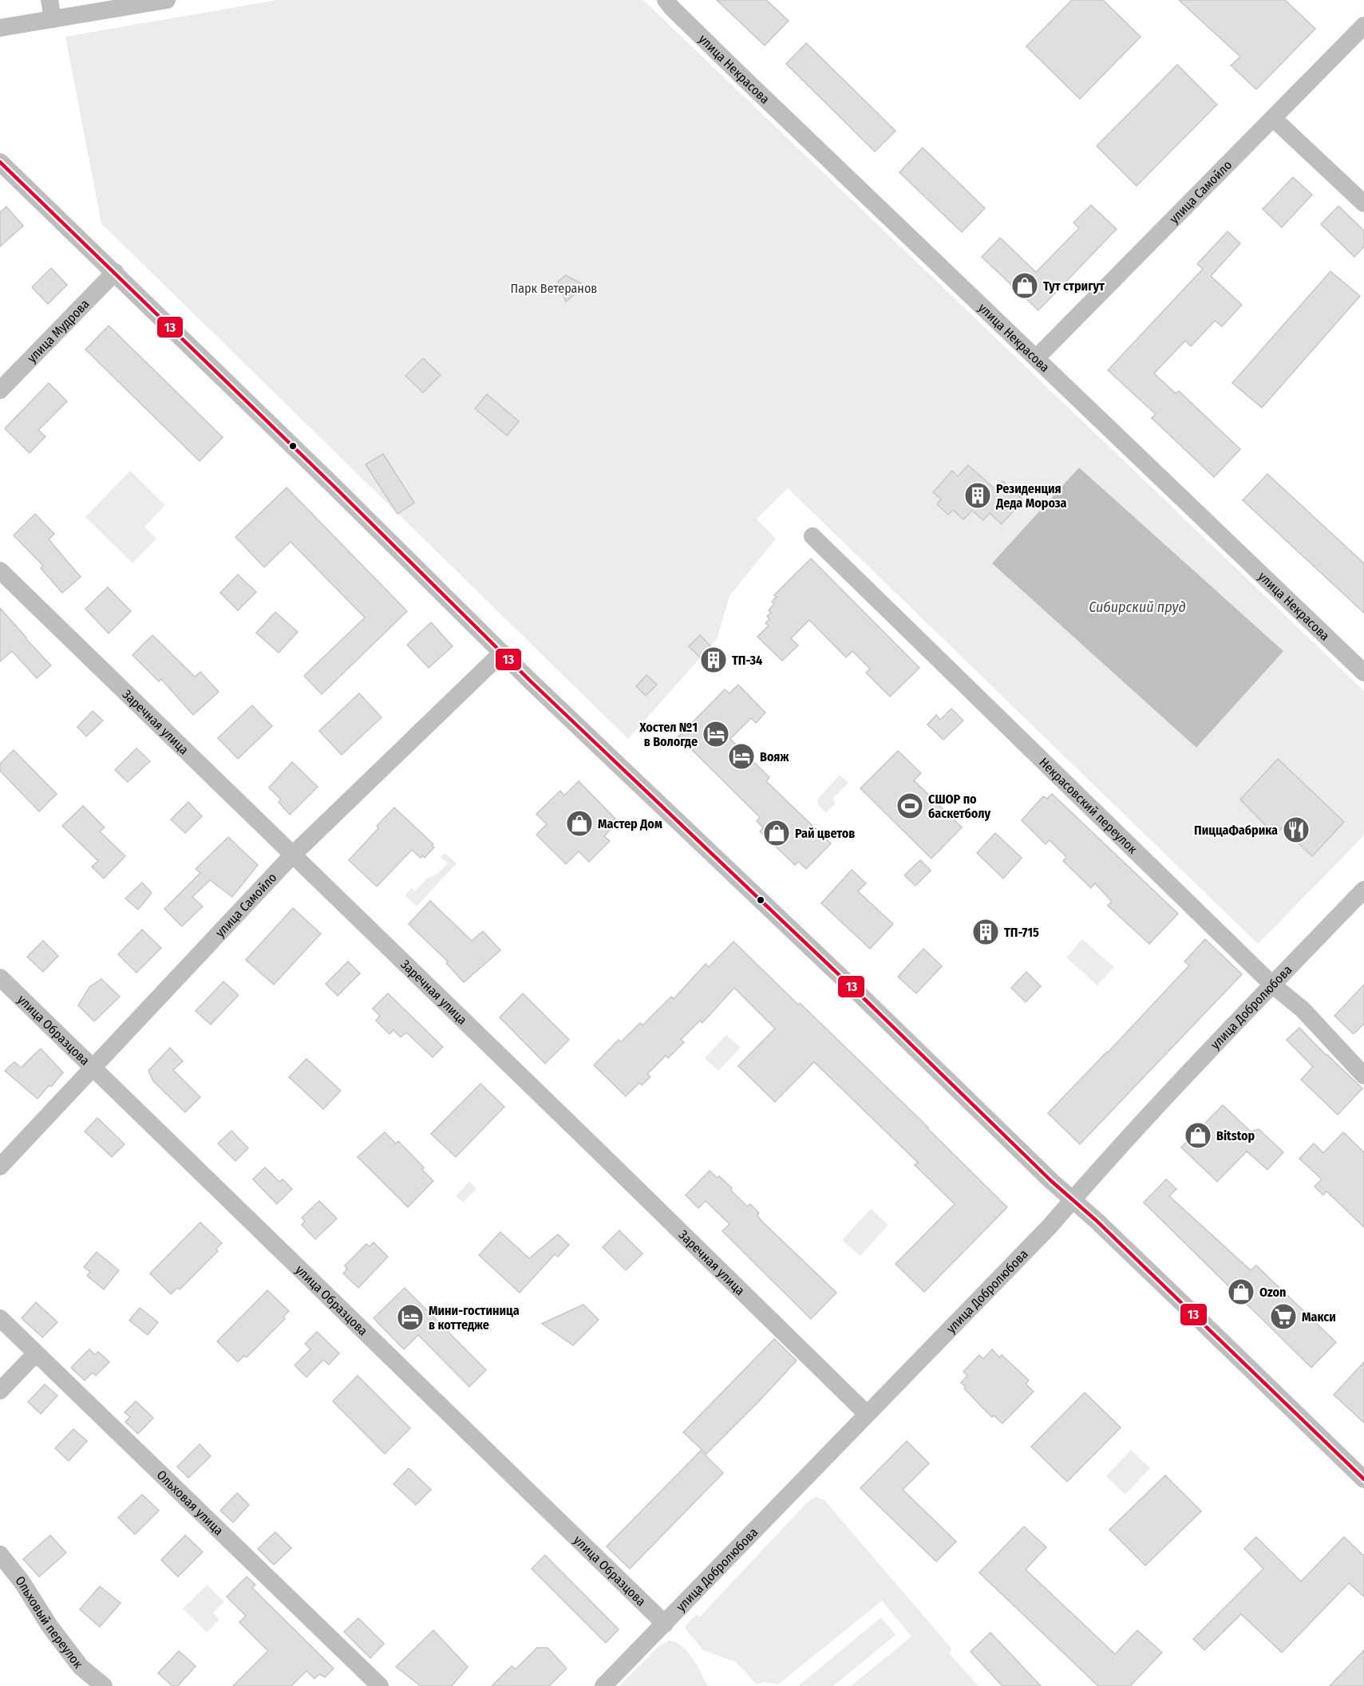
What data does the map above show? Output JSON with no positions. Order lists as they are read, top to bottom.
{
  "streets": {
    "street": [
      "улица Некрасова",
      "улица Самойло",
      "улица Мудрова",
      "Заречная улица",
      "Некрасовский переулок",
      "улица Добролюбова",
      "улица Образцова",
      "Ольховая улица",
      "Ольховый переулок"
    ]
  },
  "crossings": [
    ["улица Некрасова", "улица Самойло"],
    ["улица Самойло", "Заречная улица"],
    ["улица Самойло", "улица Образцова"],
    ["Заречная улица", "улица Добролюбова"],
    ["Некрасовский переулок", "улица Добролюбова"],
    ["улица Добролюбова", "улица Образцова"]
  ],
  "water": ["Сибирский пруд"],
  "parks": ["Парк Ветеранов"],
  "places": {
    "shop": [
      "Тут стригут",
      "Мастер Дом",
      "Рай цветов",
      "Bitstop",
      "Ozon"
    ],
    "building": ["Резиденция Деда Мороза", "ТП-34", "ТП-715"],
    "hotel": ["Хостел №1 в Вологде", "Вояж", "Мини-гостиница в коттедже"],
    "sports": ["СШОР по баскетболу"],
    "restaurant": ["ПиццаФабрика"],
    "supermarket": ["Макси"]
  },
  "lines": ["transit line 13"]
}
